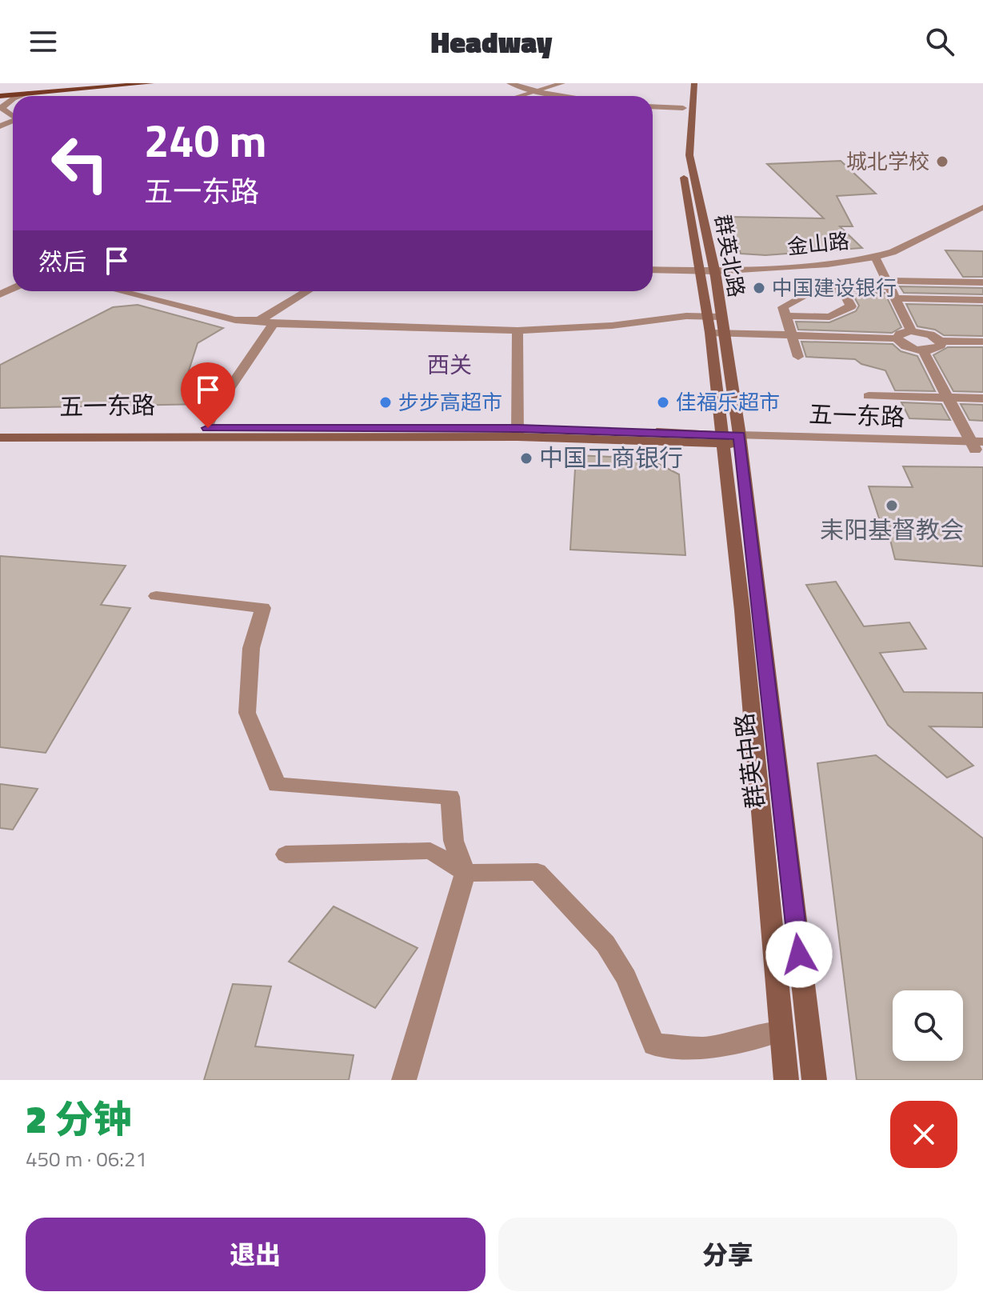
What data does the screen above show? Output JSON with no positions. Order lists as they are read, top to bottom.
{
  "streets": {
    "main road": ["群英北路", "五一东路", "群英中路"],
    "street": ["金山路"]
  },
  "crossings": [
    ["金山路", "群英北路"],
    ["群英北路", "五一东路"],
    ["群英北路", "群英中路"],
    ["五一东路", "群英中路"]
  ],
  "districts": ["西关"],
  "places": [
    "城北学校",
    "中国建设银行",
    "步步高超市",
    "佳福乐超市",
    "中国工商银行",
    "耒阳基督教会"
  ],
  "page": {
    "header": "Headway",
    "turn": ["240 m", "五一东路"],
    "then": "然后",
    "heading": ["2 分钟", "450 m · 06:21"],
    "buttons": ["退出", "分享"]
  }
}
